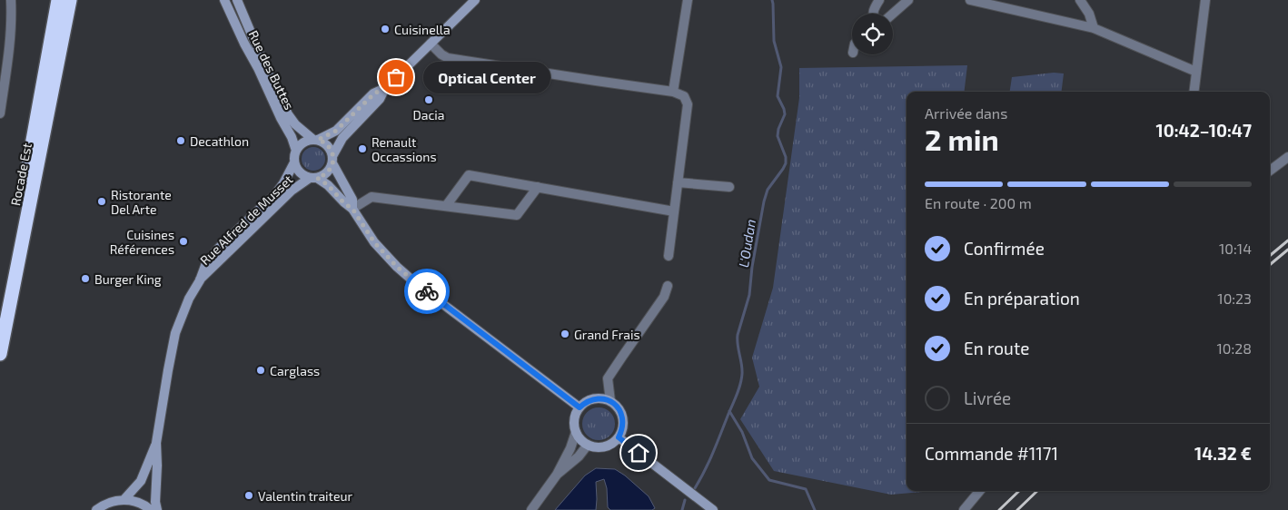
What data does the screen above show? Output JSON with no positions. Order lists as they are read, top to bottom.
{
  "streets": {
    "highway": ["Rocade Est"],
    "main road": ["Rue des Buttes", "Rue Alfred de Musset"]
  },
  "crossings": [
    ["Rue des Buttes", "Rue Alfred de Musset"]
  ],
  "water": ["L'Oudan"],
  "places": [
    "Cuisinella",
    "Optical Center",
    "Dacia",
    "Decathlon",
    "Renault Occassions",
    "Ristorante Del Arte",
    "Cuisines Références",
    "Burger King",
    "Grand Frais",
    "Carglass",
    "Valentin traiteur"
  ],
  "page": {
    "bubble": "Optical Center",
    "heading": ["2 min", "Arrivée dans", "10:42–10:47"],
    "panel": ["Commande #1171", "14.32 €"],
    "bar": "En route · 200 m",
    "list": [
      ["Confirmée", "10:14"],
      ["En préparation", "10:23"],
      ["En route", "10:28"],
      "Livrée"
    ]
  }
}
